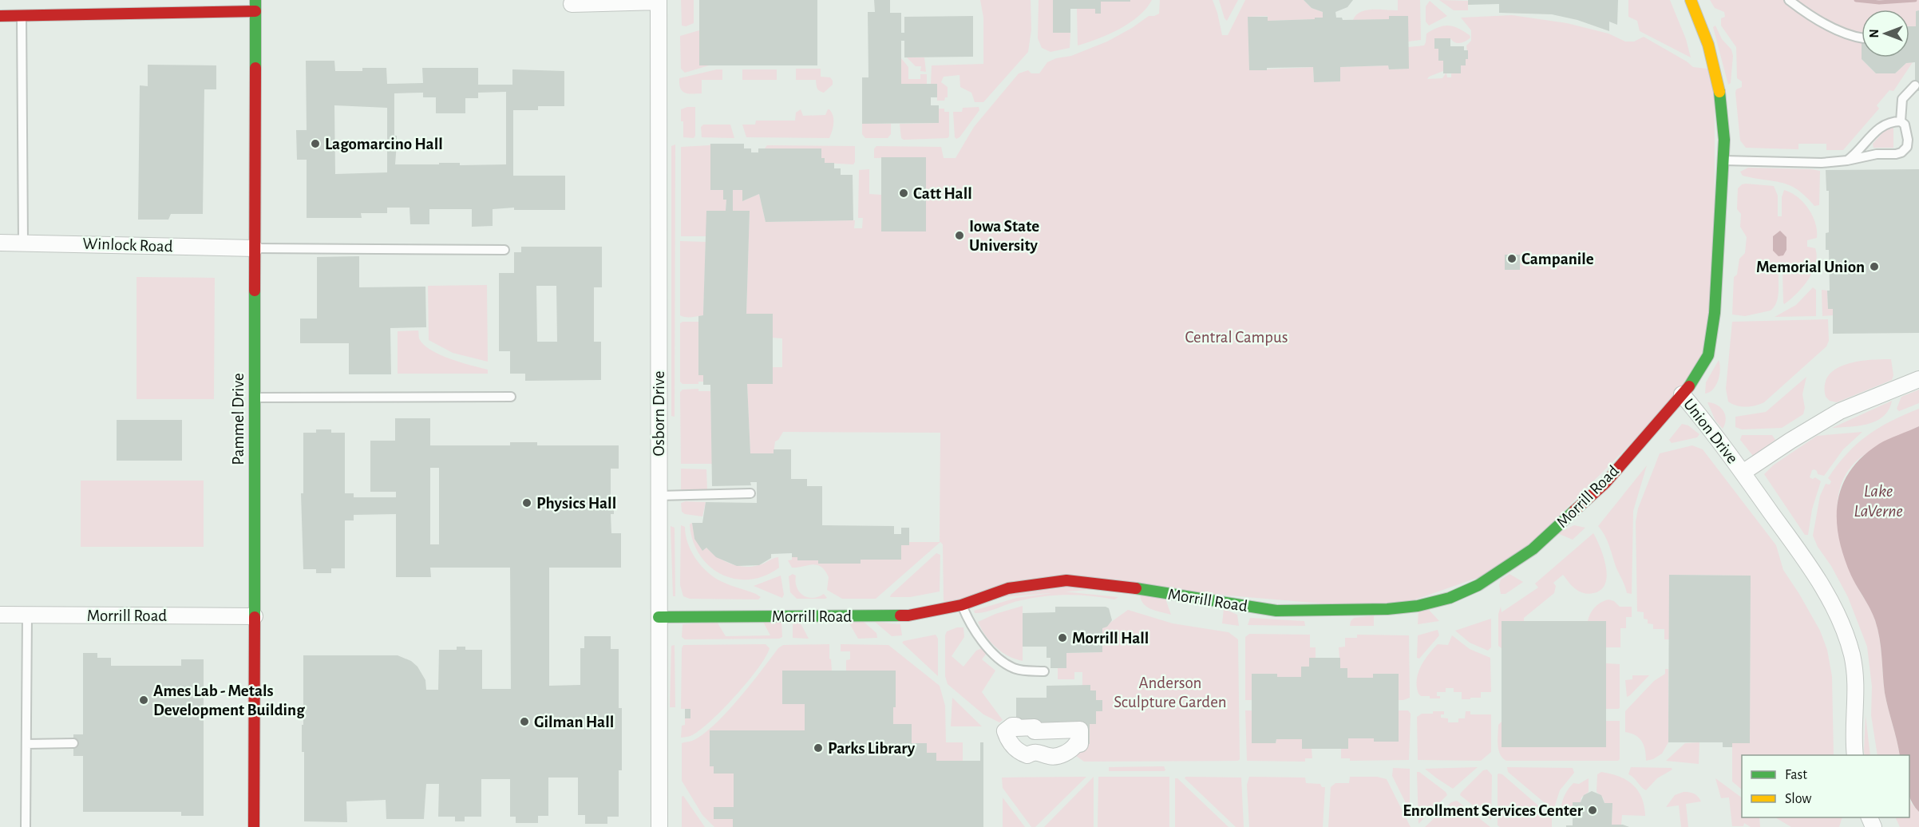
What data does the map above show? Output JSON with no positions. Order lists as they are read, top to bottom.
{
  "streets": {
    "street": [
      "Winlock Road",
      "Osborn Drive",
      "Pammel Drive",
      "Union Drive",
      "Morrill Road"
    ]
  },
  "crossings": [
    ["Winlock Road", "Pammel Drive"],
    ["Osborn Drive", "Morrill Road"],
    ["Pammel Drive", "Morrill Road"],
    ["Union Drive", "Morrill Road"]
  ],
  "water": ["Lake LaVerne"],
  "parks": ["Central Campus", "Anderson Sculpture Garden"],
  "places": [
    "Lagomarcino Hall",
    "Catt Hall",
    "Iowa State University",
    "Campanile",
    "Memorial Union",
    "Physics Hall",
    "Morrill Hall",
    "Ames Lab - Metals Development Building",
    "Gilman Hall",
    "Parks Library",
    "Enrollment Services Center"
  ],
  "legend": ["Fast", "Slow"],
  "north": "left"
}
